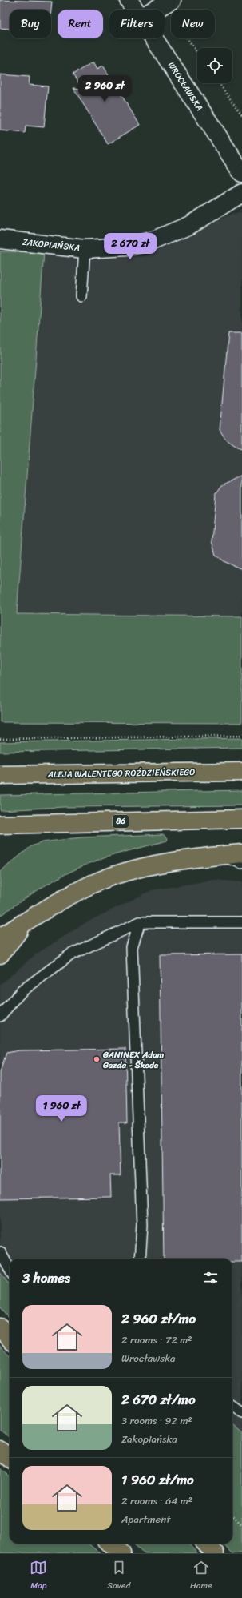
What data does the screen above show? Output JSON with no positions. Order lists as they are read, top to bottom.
{
  "streets": {
    "main road": ["ALEJA WALENTEGO ROŹDZIEŃSKIEGO", "86"],
    "street": ["WROCŁAWSKA", "ZAKOPIAŃSKA"]
  },
  "places": ["GANINEX Adam Gazda - Škoda"],
  "page": {
    "chip": [
      "Buy",
      "Rent",
      "Filters",
      "New"
    ],
    "price": ["2 960 zł", "2 670 zł", "1 960 zł"],
    "heading": "3 homes",
    "list": [
      {
        "name": "2 960 zł/mo",
        "note": "2 rooms · 72 m² · Wrocławska"
      },
      {
        "name": "2 670 zł/mo",
        "note": "3 rooms · 92 m² · Zakopiańska"
      },
      {
        "name": "1 960 zł/mo",
        "note": "2 rooms · 64 m² · Apartment"
      }
    ],
    "tabs": ["Map", "Saved", "Home"]
  }
}
